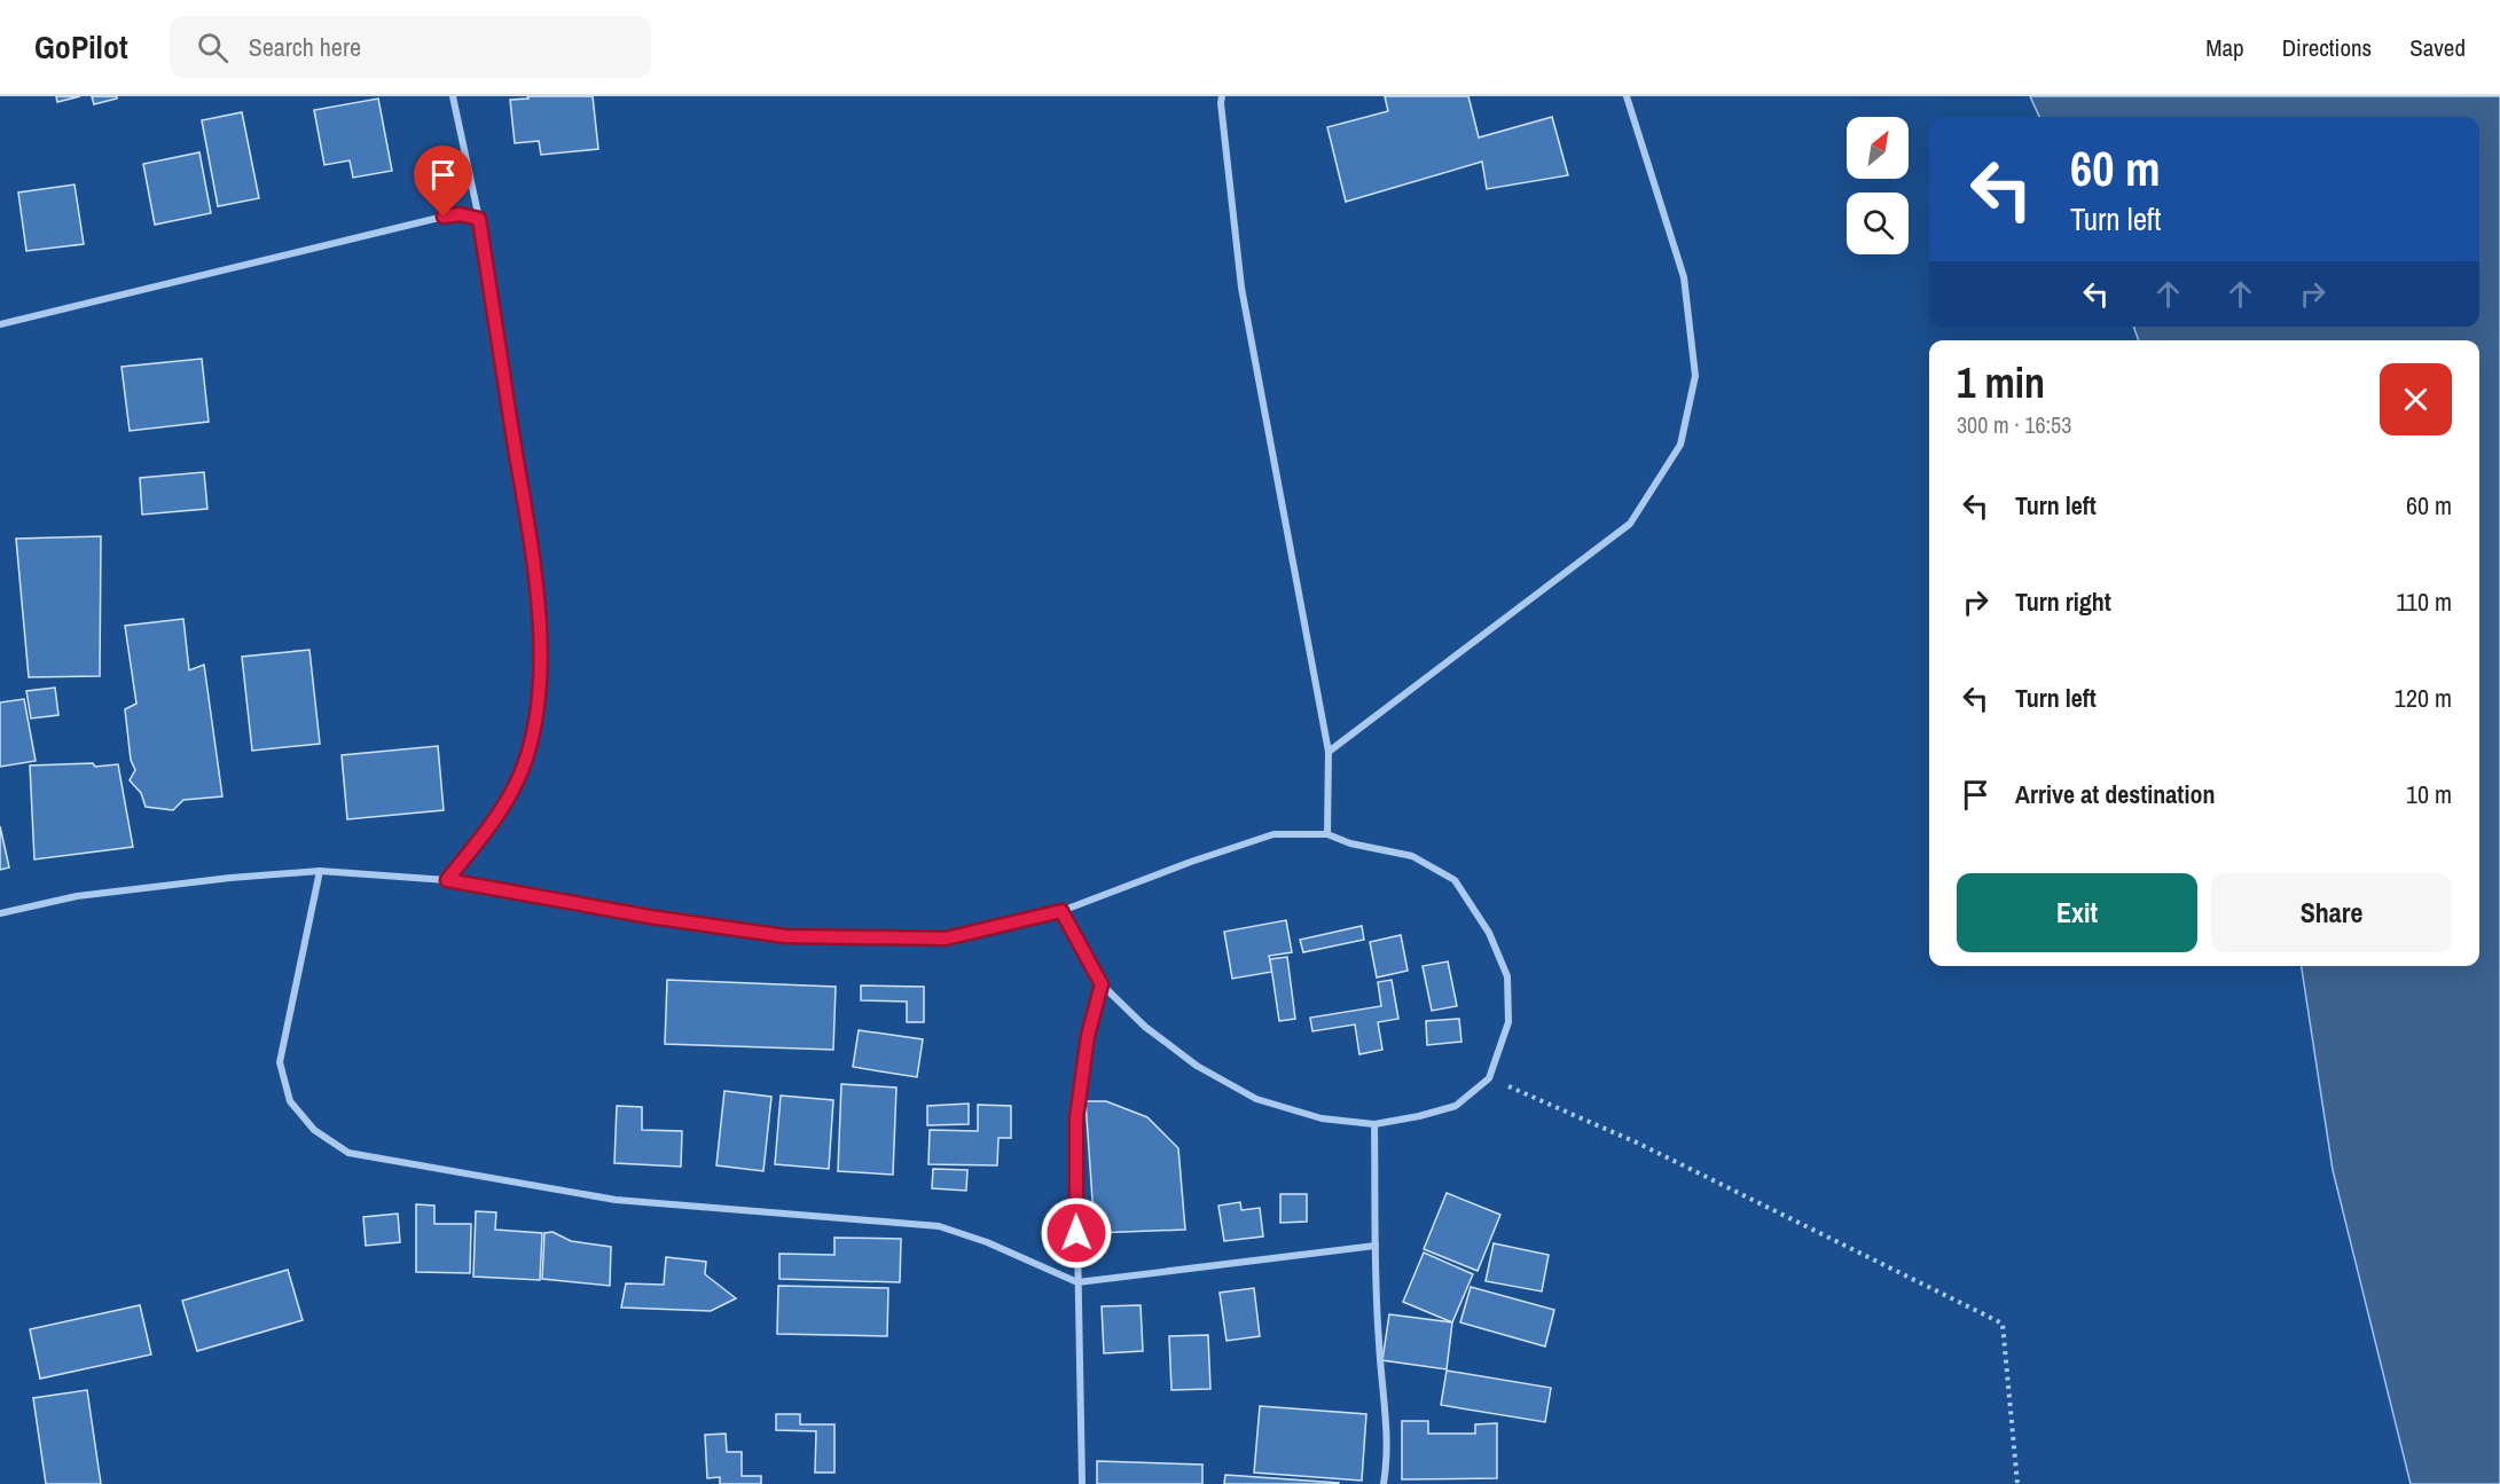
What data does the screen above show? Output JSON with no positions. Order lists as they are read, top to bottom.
{
  "north": "top right",
  "page": {
    "header": "GoPilot",
    "search": "Search here",
    "nav": ["Map", "Directions", "Saved"],
    "turn": ["60 m", "Turn left"],
    "heading": ["1 min", "300 m · 16:53"],
    "list": [
      {
        "name": "Turn left",
        "value": "60 m"
      },
      {
        "name": "Turn right",
        "value": "110 m"
      },
      {
        "name": "Turn left",
        "value": "120 m"
      },
      {
        "name": "Arrive at destination",
        "value": "10 m"
      }
    ],
    "buttons": ["Exit", "Share"]
  }
}
